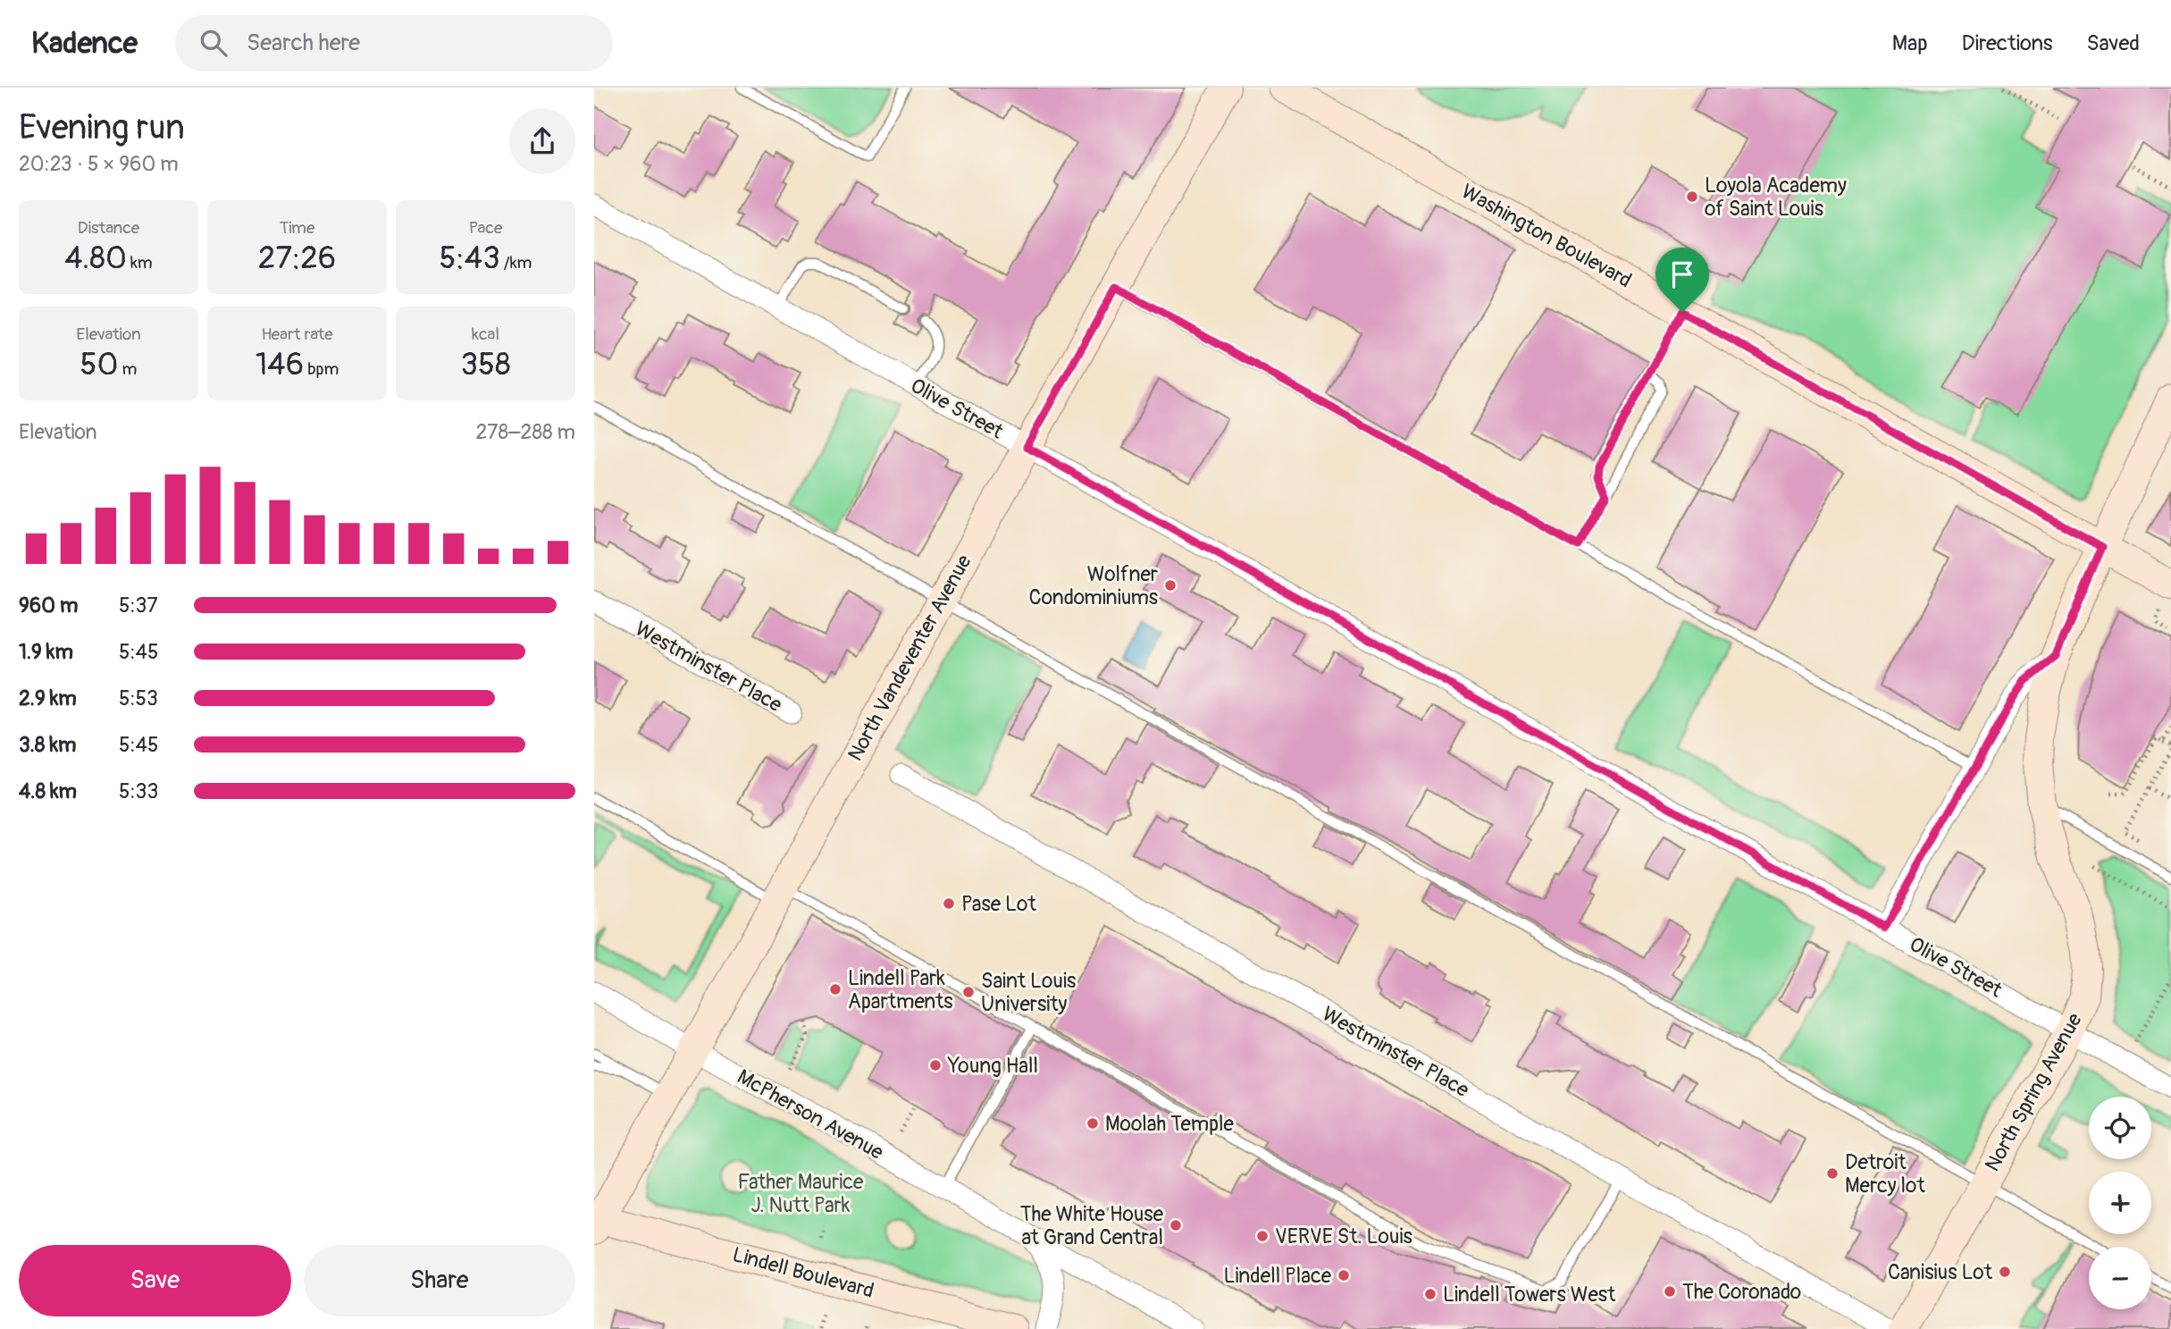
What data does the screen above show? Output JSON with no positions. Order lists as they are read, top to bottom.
{
  "streets": {
    "main road": [
      "Washington Boulevard",
      "North Vandeventer Avenue",
      "North Spring Avenue",
      "Lindell Boulevard"
    ],
    "street": ["Olive Street", "Westminster Place", "McPherson Avenue"]
  },
  "crossings": [
    ["Washington Boulevard", "North Spring Avenue"],
    ["Olive Street", "North Vandeventer Avenue"],
    ["Olive Street", "North Spring Avenue"],
    ["North Vandeventer Avenue", "McPherson Avenue"],
    ["North Vandeventer Avenue", "Lindell Boulevard"]
  ],
  "parks": ["Father Maurice J. Nutt Park"],
  "places": [
    "Loyola Academy of Saint Louis",
    "Wolfner Condominiums",
    "Pase Lot",
    "Lindell Park Apartments",
    "Saint Louis University",
    "Young Hall",
    "Moolah Temple",
    "Detroit Mercy lot",
    "The White House at Grand Central",
    "VERVE St. Louis",
    "Canisius Lot",
    "Lindell Place",
    "The Coronado",
    "Lindell Towers West"
  ],
  "page": {
    "header": "Kadence",
    "search": "Search here",
    "nav": ["Map", "Directions", "Saved"],
    "heading": ["Evening run", "20:23 · 5 × 960 m"],
    "stats": [
      ["Distance", "4.80 km"],
      ["Time", "27:26"],
      ["Pace", "5:43 /km"],
      ["Elevation", "50 m"],
      ["Heart rate", "146 bpm"],
      ["kcal", "358"]
    ],
    "chart": ["Elevation", "278–288 m"],
    "list": [
      {
        "name": "960 m",
        "note": "5:37"
      },
      {
        "name": "1.9 km",
        "note": "5:45"
      },
      {
        "name": "2.9 km",
        "note": "5:53"
      },
      {
        "name": "3.8 km",
        "note": "5:45"
      },
      {
        "name": "4.8 km",
        "note": "5:33"
      }
    ],
    "map_buttons": ["+", "−"],
    "buttons": ["Save", "Share"]
  }
}
